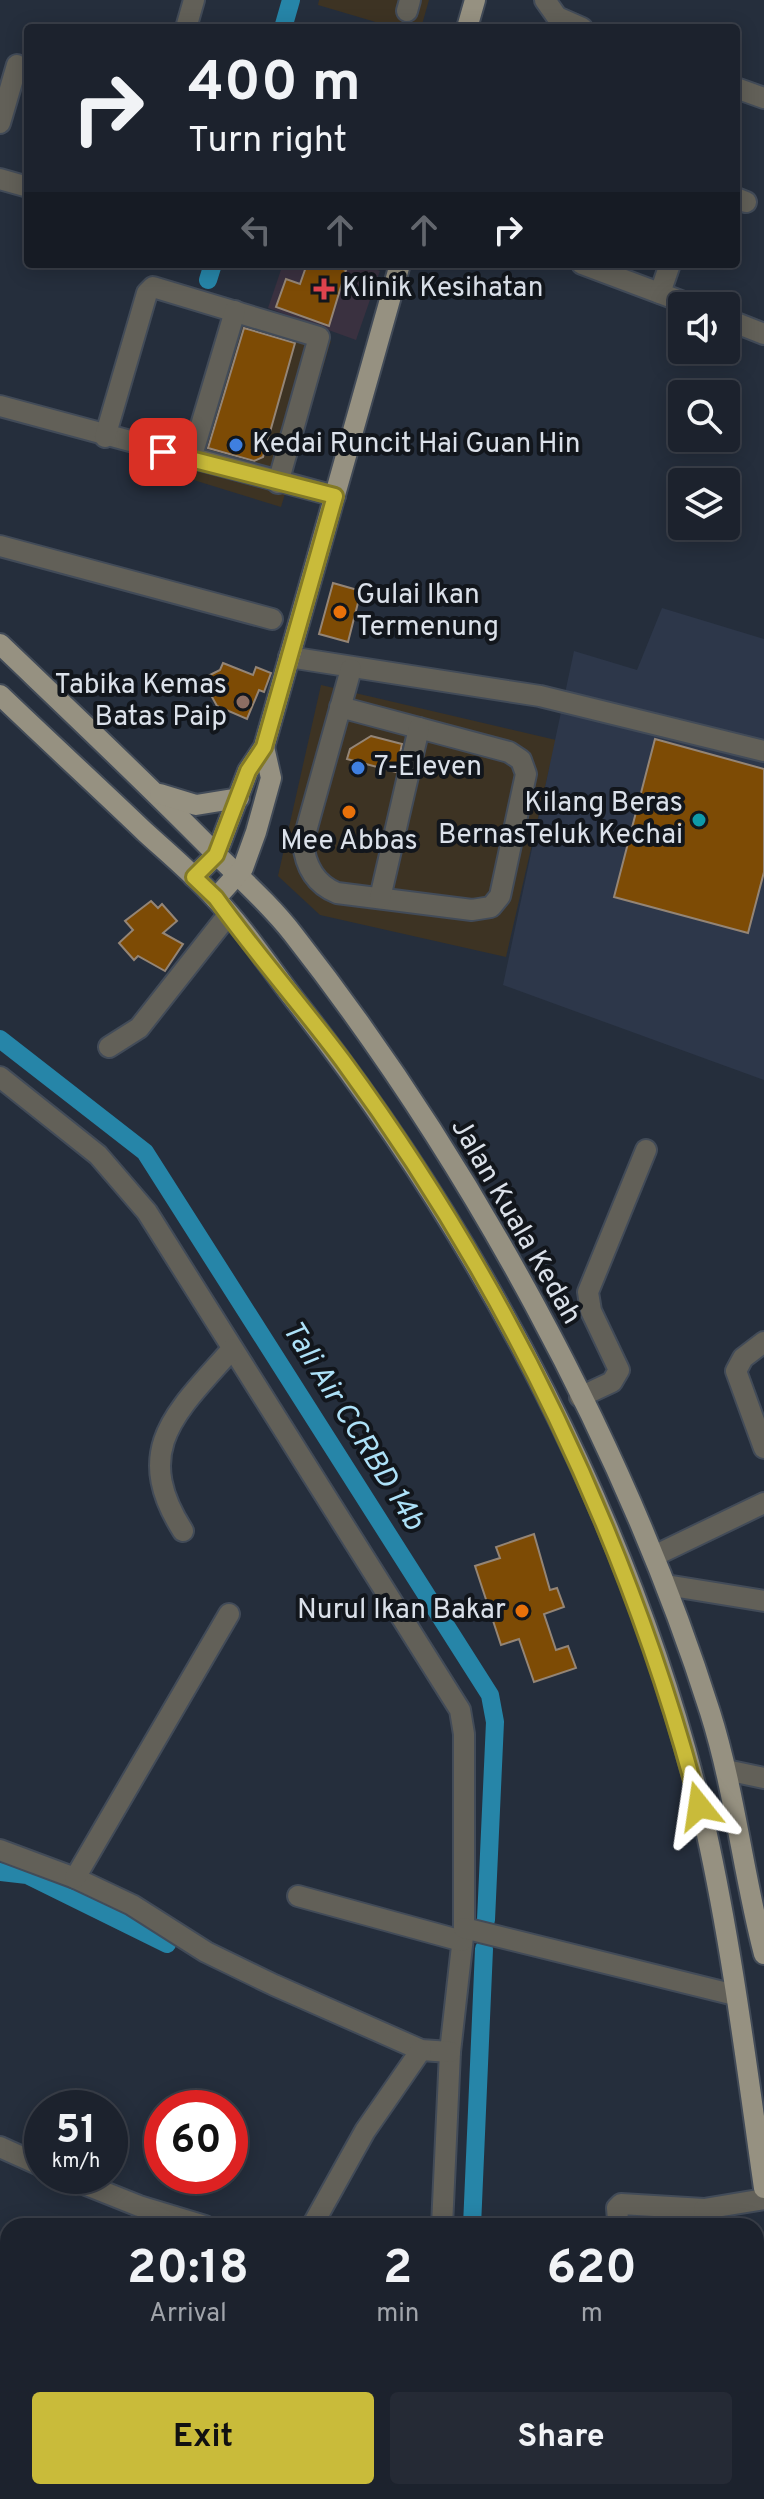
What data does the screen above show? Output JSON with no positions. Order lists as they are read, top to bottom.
{
  "streets": {
    "main road": ["Jalan Kuala Kedah"]
  },
  "water": ["Tali Air CCRBD 14b"],
  "places": {
    "health": ["Klinik Kesihatan"],
    "other": [
      "Kedai Runcit Hai Guan Hin",
      "Gulai Ikan Termenung",
      "Tabika Kemas Batas Paip",
      "7-Eleven",
      "Mee Abbas",
      "Kilang Beras BernasTeluk Kechai",
      "Nurul Ikan Bakar"
    ]
  },
  "page": {
    "turn": ["400 m", "Turn right"],
    "speed": "51 km/h",
    "limit": "60",
    "eta": [
      "20:18",
      "Arrival",
      "2",
      "min",
      "620",
      "m"
    ],
    "buttons": ["Exit", "Share"]
  }
}
